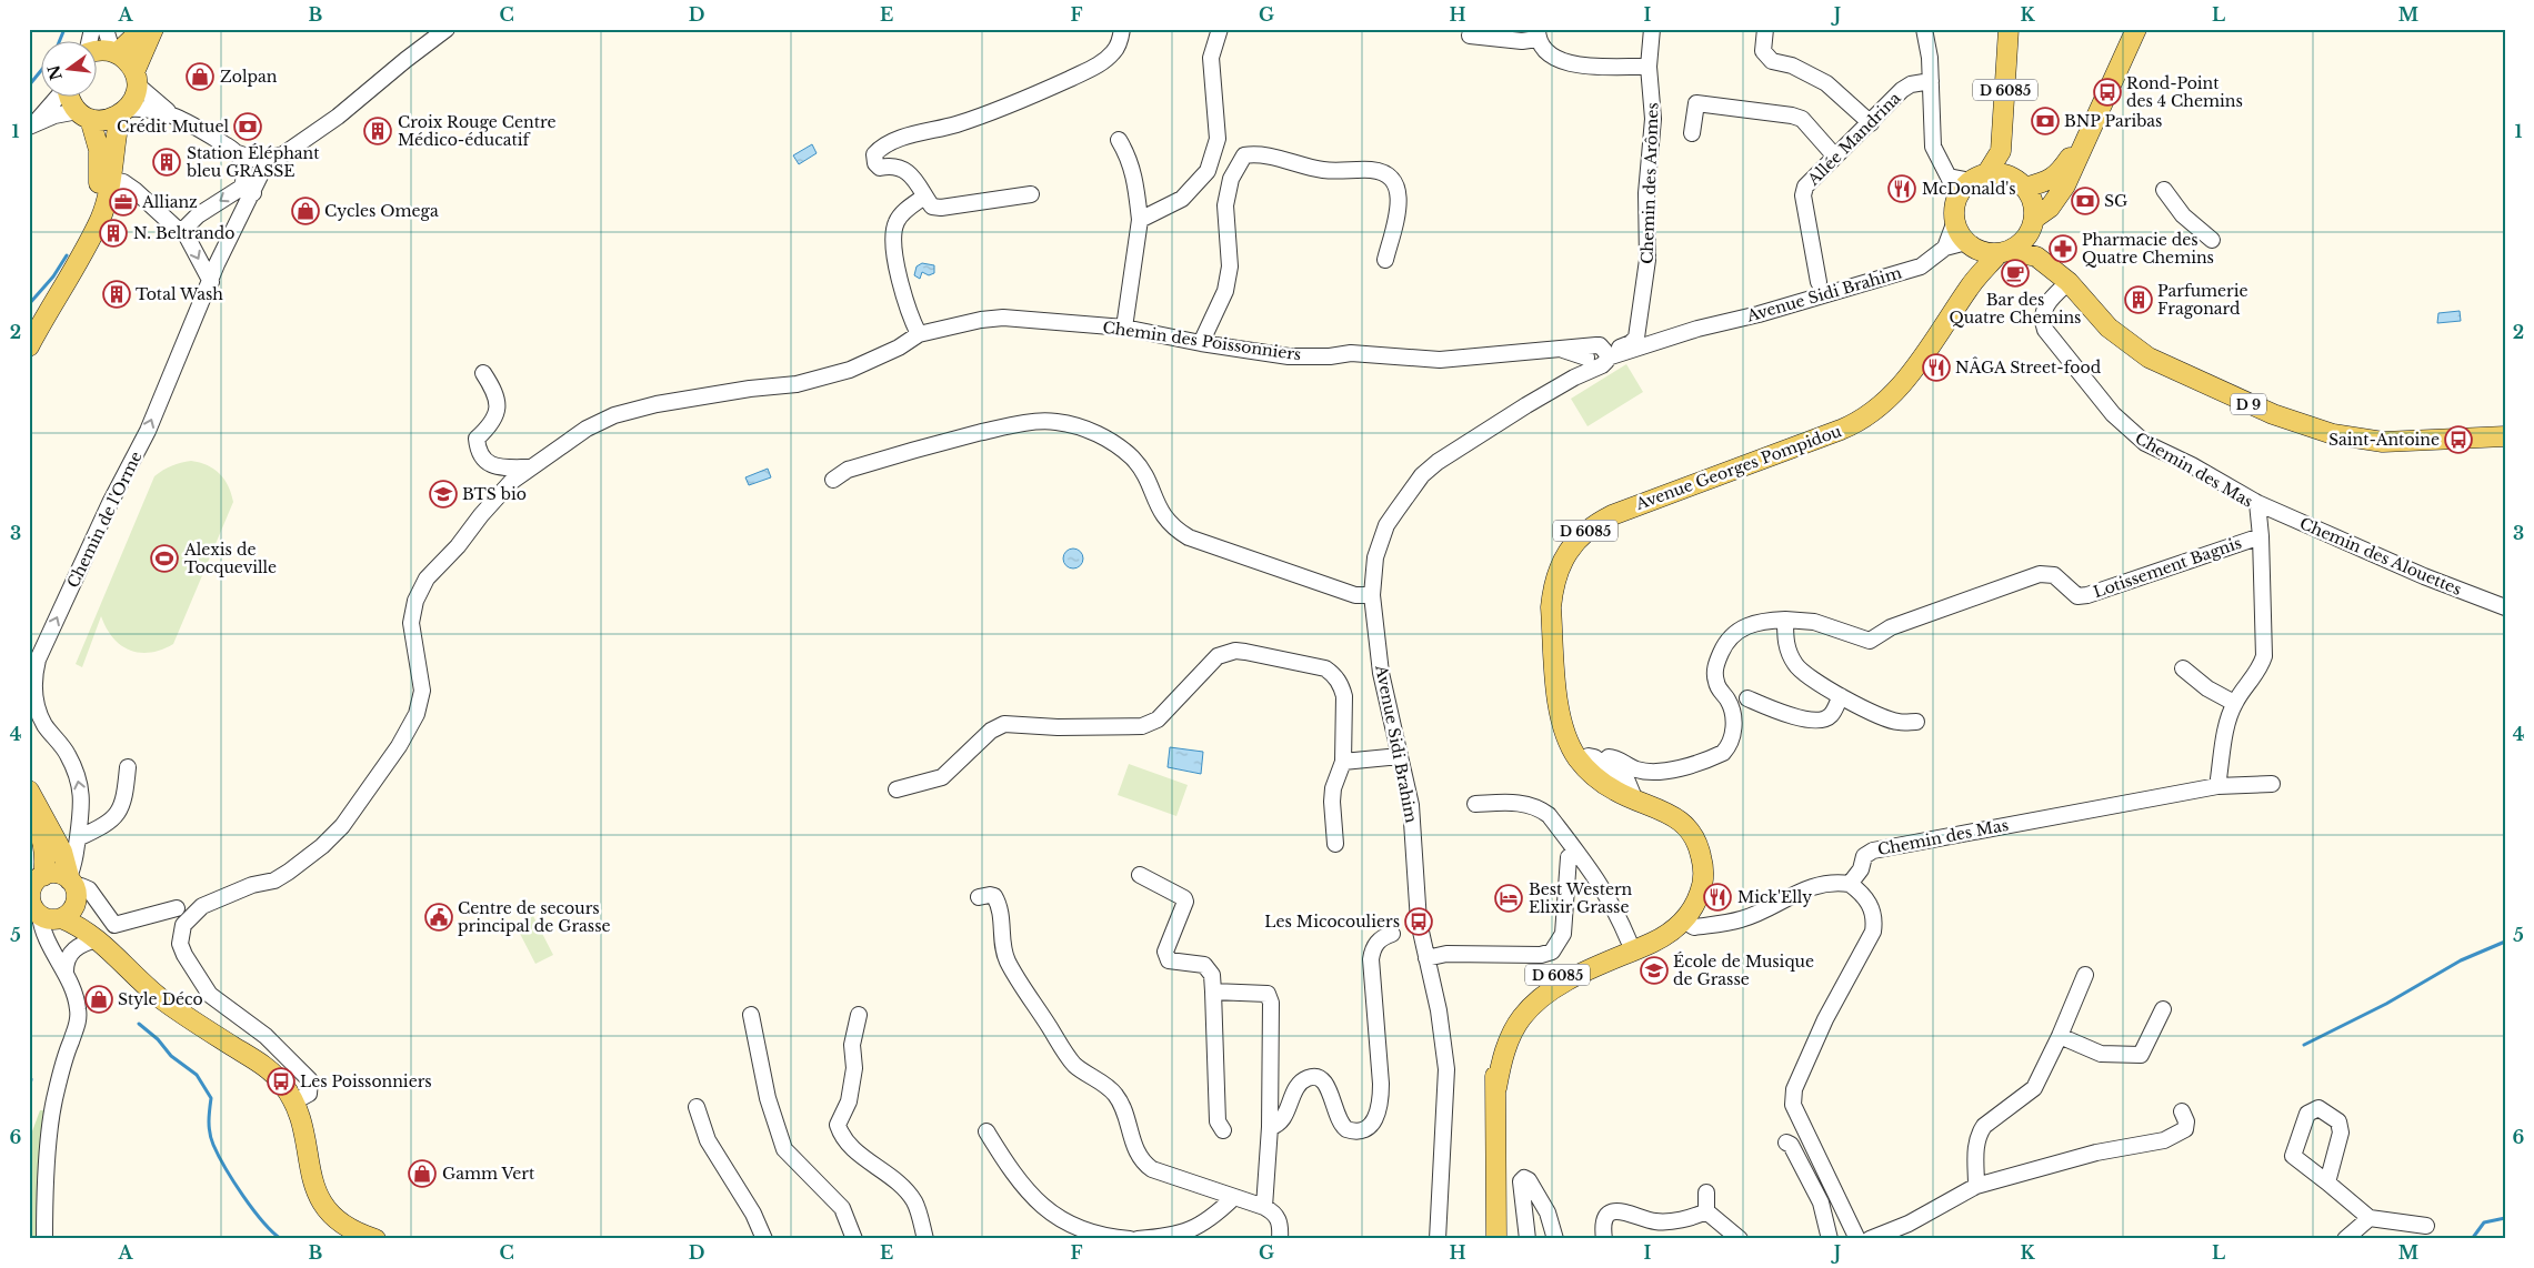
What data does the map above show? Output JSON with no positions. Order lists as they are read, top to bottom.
{
  "streets": {
    "main road": ["D 6085", "D 9", "Avenue Georges Pompidou"],
    "street": [
      "Allée Mandrina",
      "Chemin des Arômes",
      "Avenue Sidi Brahim",
      "Chemin des Poissonniers",
      "Chemin des Mas",
      "Chemin de l'Orme",
      "Chemin des Alouettes",
      "Lotissement Bagnis"
    ]
  },
  "crossings": [
    ["D 6085", "Avenue Sidi Brahim"],
    ["D 6085", "D 9"],
    ["D 6085", "Avenue Georges Pompidou"],
    ["Chemin des Arômes", "Avenue Sidi Brahim"],
    ["Avenue Sidi Brahim", "Chemin des Poissonniers"],
    ["Avenue Sidi Brahim", "D 9"],
    ["Avenue Sidi Brahim", "Avenue Georges Pompidou"],
    ["D 9", "Avenue Georges Pompidou"],
    ["D 9", "Chemin des Mas"],
    ["Chemin des Mas", "Chemin des Alouettes"],
    ["Chemin des Mas", "Lotissement Bagnis"]
  ],
  "one_way": ["Chemin de l'Orme"],
  "places": {
    "shop": [
      "Zolpan",
      "Cycles Omega",
      "Style Déco",
      "Gamm Vert"
    ],
    "bus stop": [
      "Rond-Point des 4 Chemins",
      "Saint-Antoine",
      "Les Micocouliers",
      "Les Poissonniers"
    ],
    "bank": ["BNP Paribas", "Crédit Mutuel", "SG"],
    "building": [
      "Croix Rouge Centre Médico-éducatif",
      "Station Éléphant bleu GRASSE",
      "N. Beltrando",
      "Total Wash",
      "Parfumerie Fragonard"
    ],
    "restaurant": ["McDonald's", "NÂGA Street-food", "Mick'Elly"],
    "office": ["Allianz"],
    "pharmacy": ["Pharmacie des Quatre Chemins"],
    "cafe": ["Bar des Quatre Chemins"],
    "school or university": ["BTS bio", "École de Musique de Grasse"],
    "sports": ["Alexis de Tocqueville"],
    "hotel": ["Best Western Elixir Grasse"],
    "public building": ["Centre de secours principal de Grasse"]
  },
  "north": "left",
  "grid": {
    "columns": [
      "A",
      "B",
      "C",
      "D",
      "E",
      "F",
      "G",
      "H",
      "I",
      "J",
      "K",
      "L",
      "M"
    ],
    "rows": [
      "1",
      "2",
      "3",
      "4",
      "5",
      "6"
    ]
  }
}
